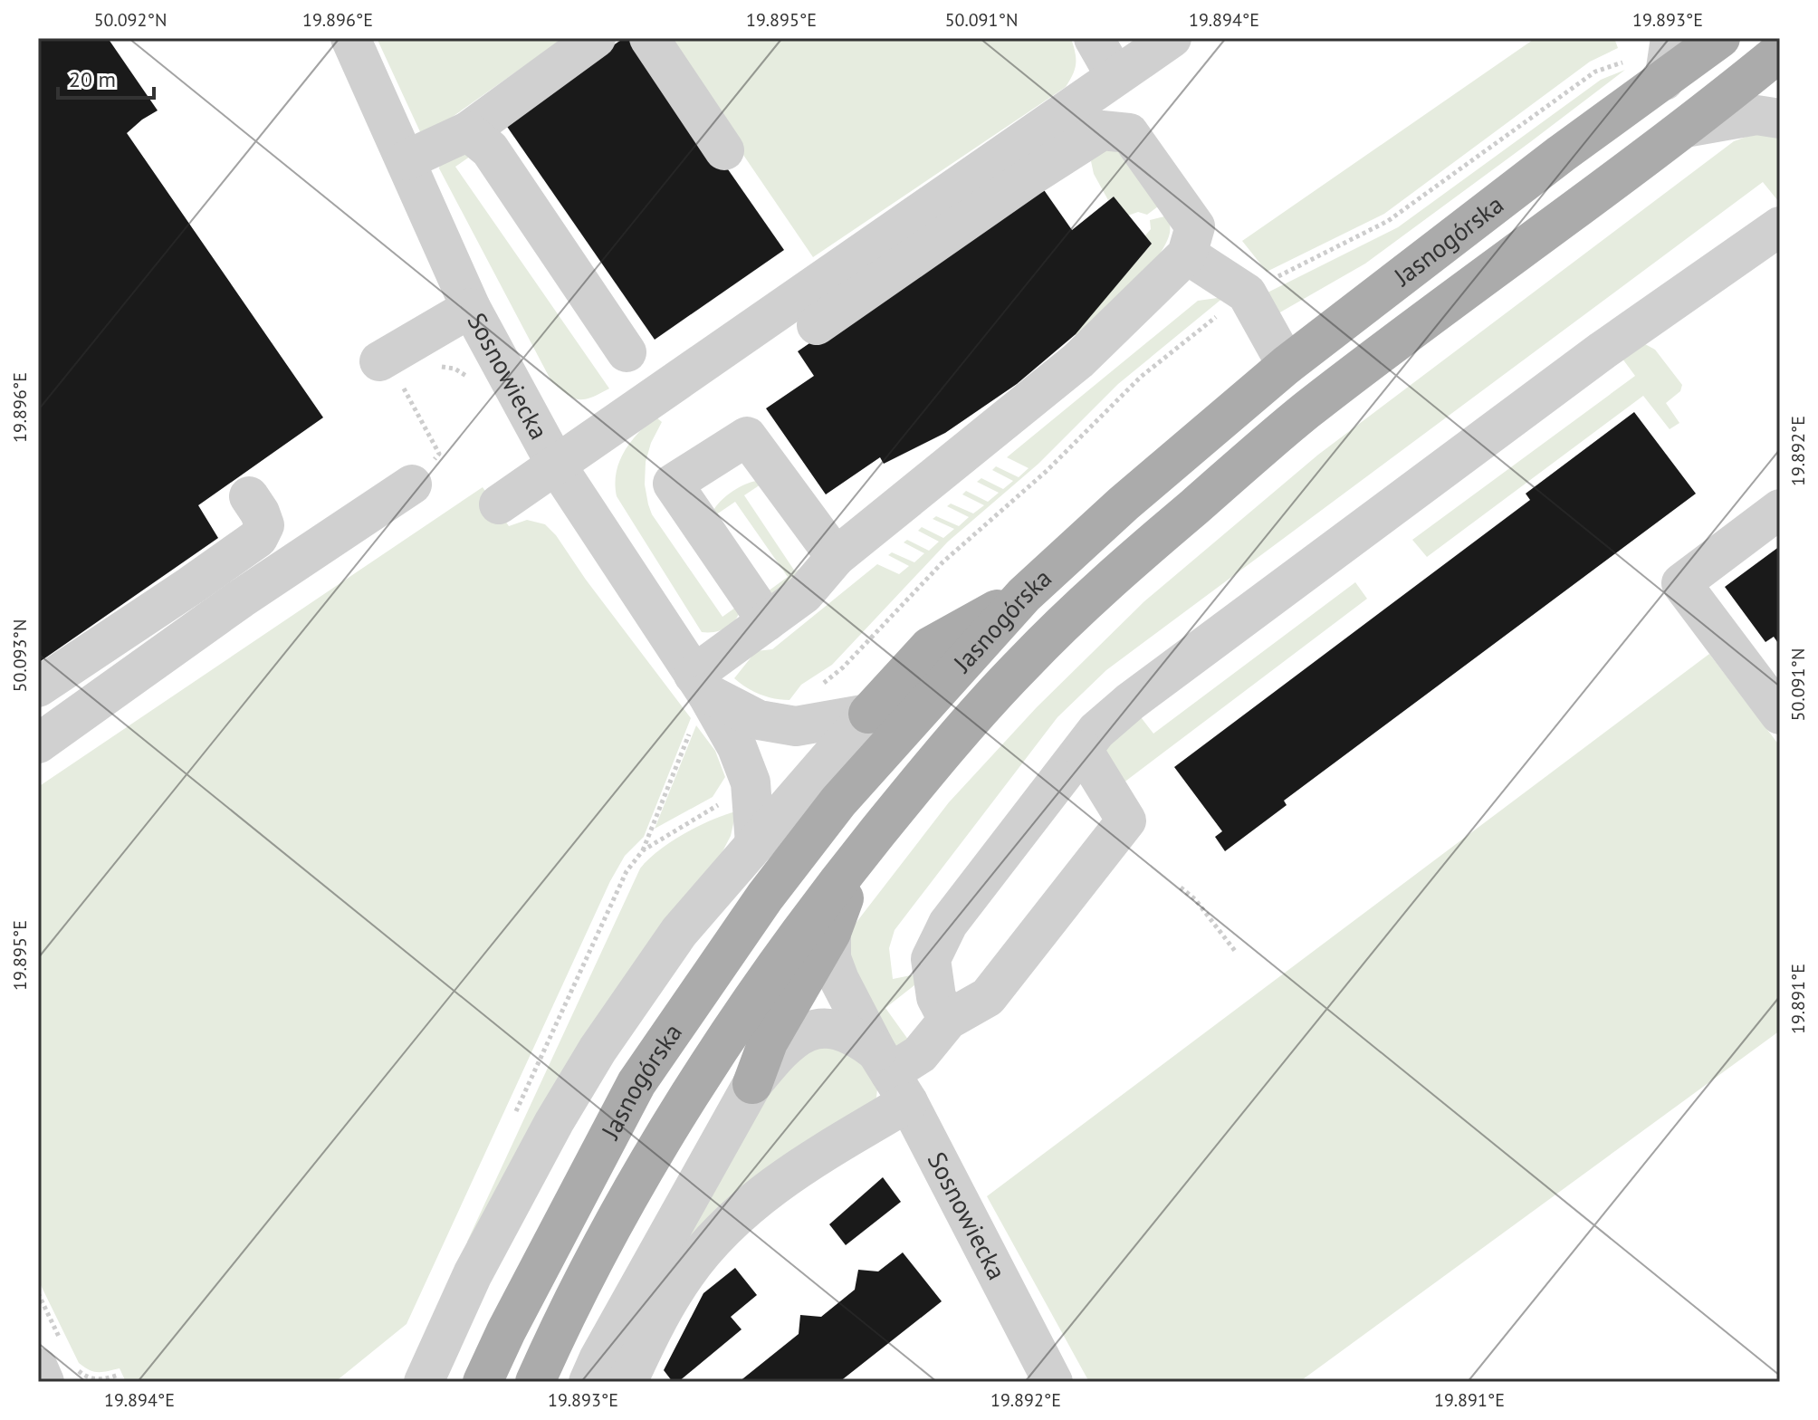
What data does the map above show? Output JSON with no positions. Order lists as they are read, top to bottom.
{
  "streets": {
    "main road": ["Jasnogórska"],
    "street": ["Sosnowiecka"]
  },
  "crossings": [
    ["Jasnogórska", "Sosnowiecka"]
  ],
  "scale_bar": "20 m",
  "coordinates": [
    "50.092°N",
    "19.896°E",
    "19.895°E",
    "50.091°N",
    "19.894°E",
    "19.893°E",
    "19.892°E",
    "50.093°N",
    "19.891°E"
  ]
}
